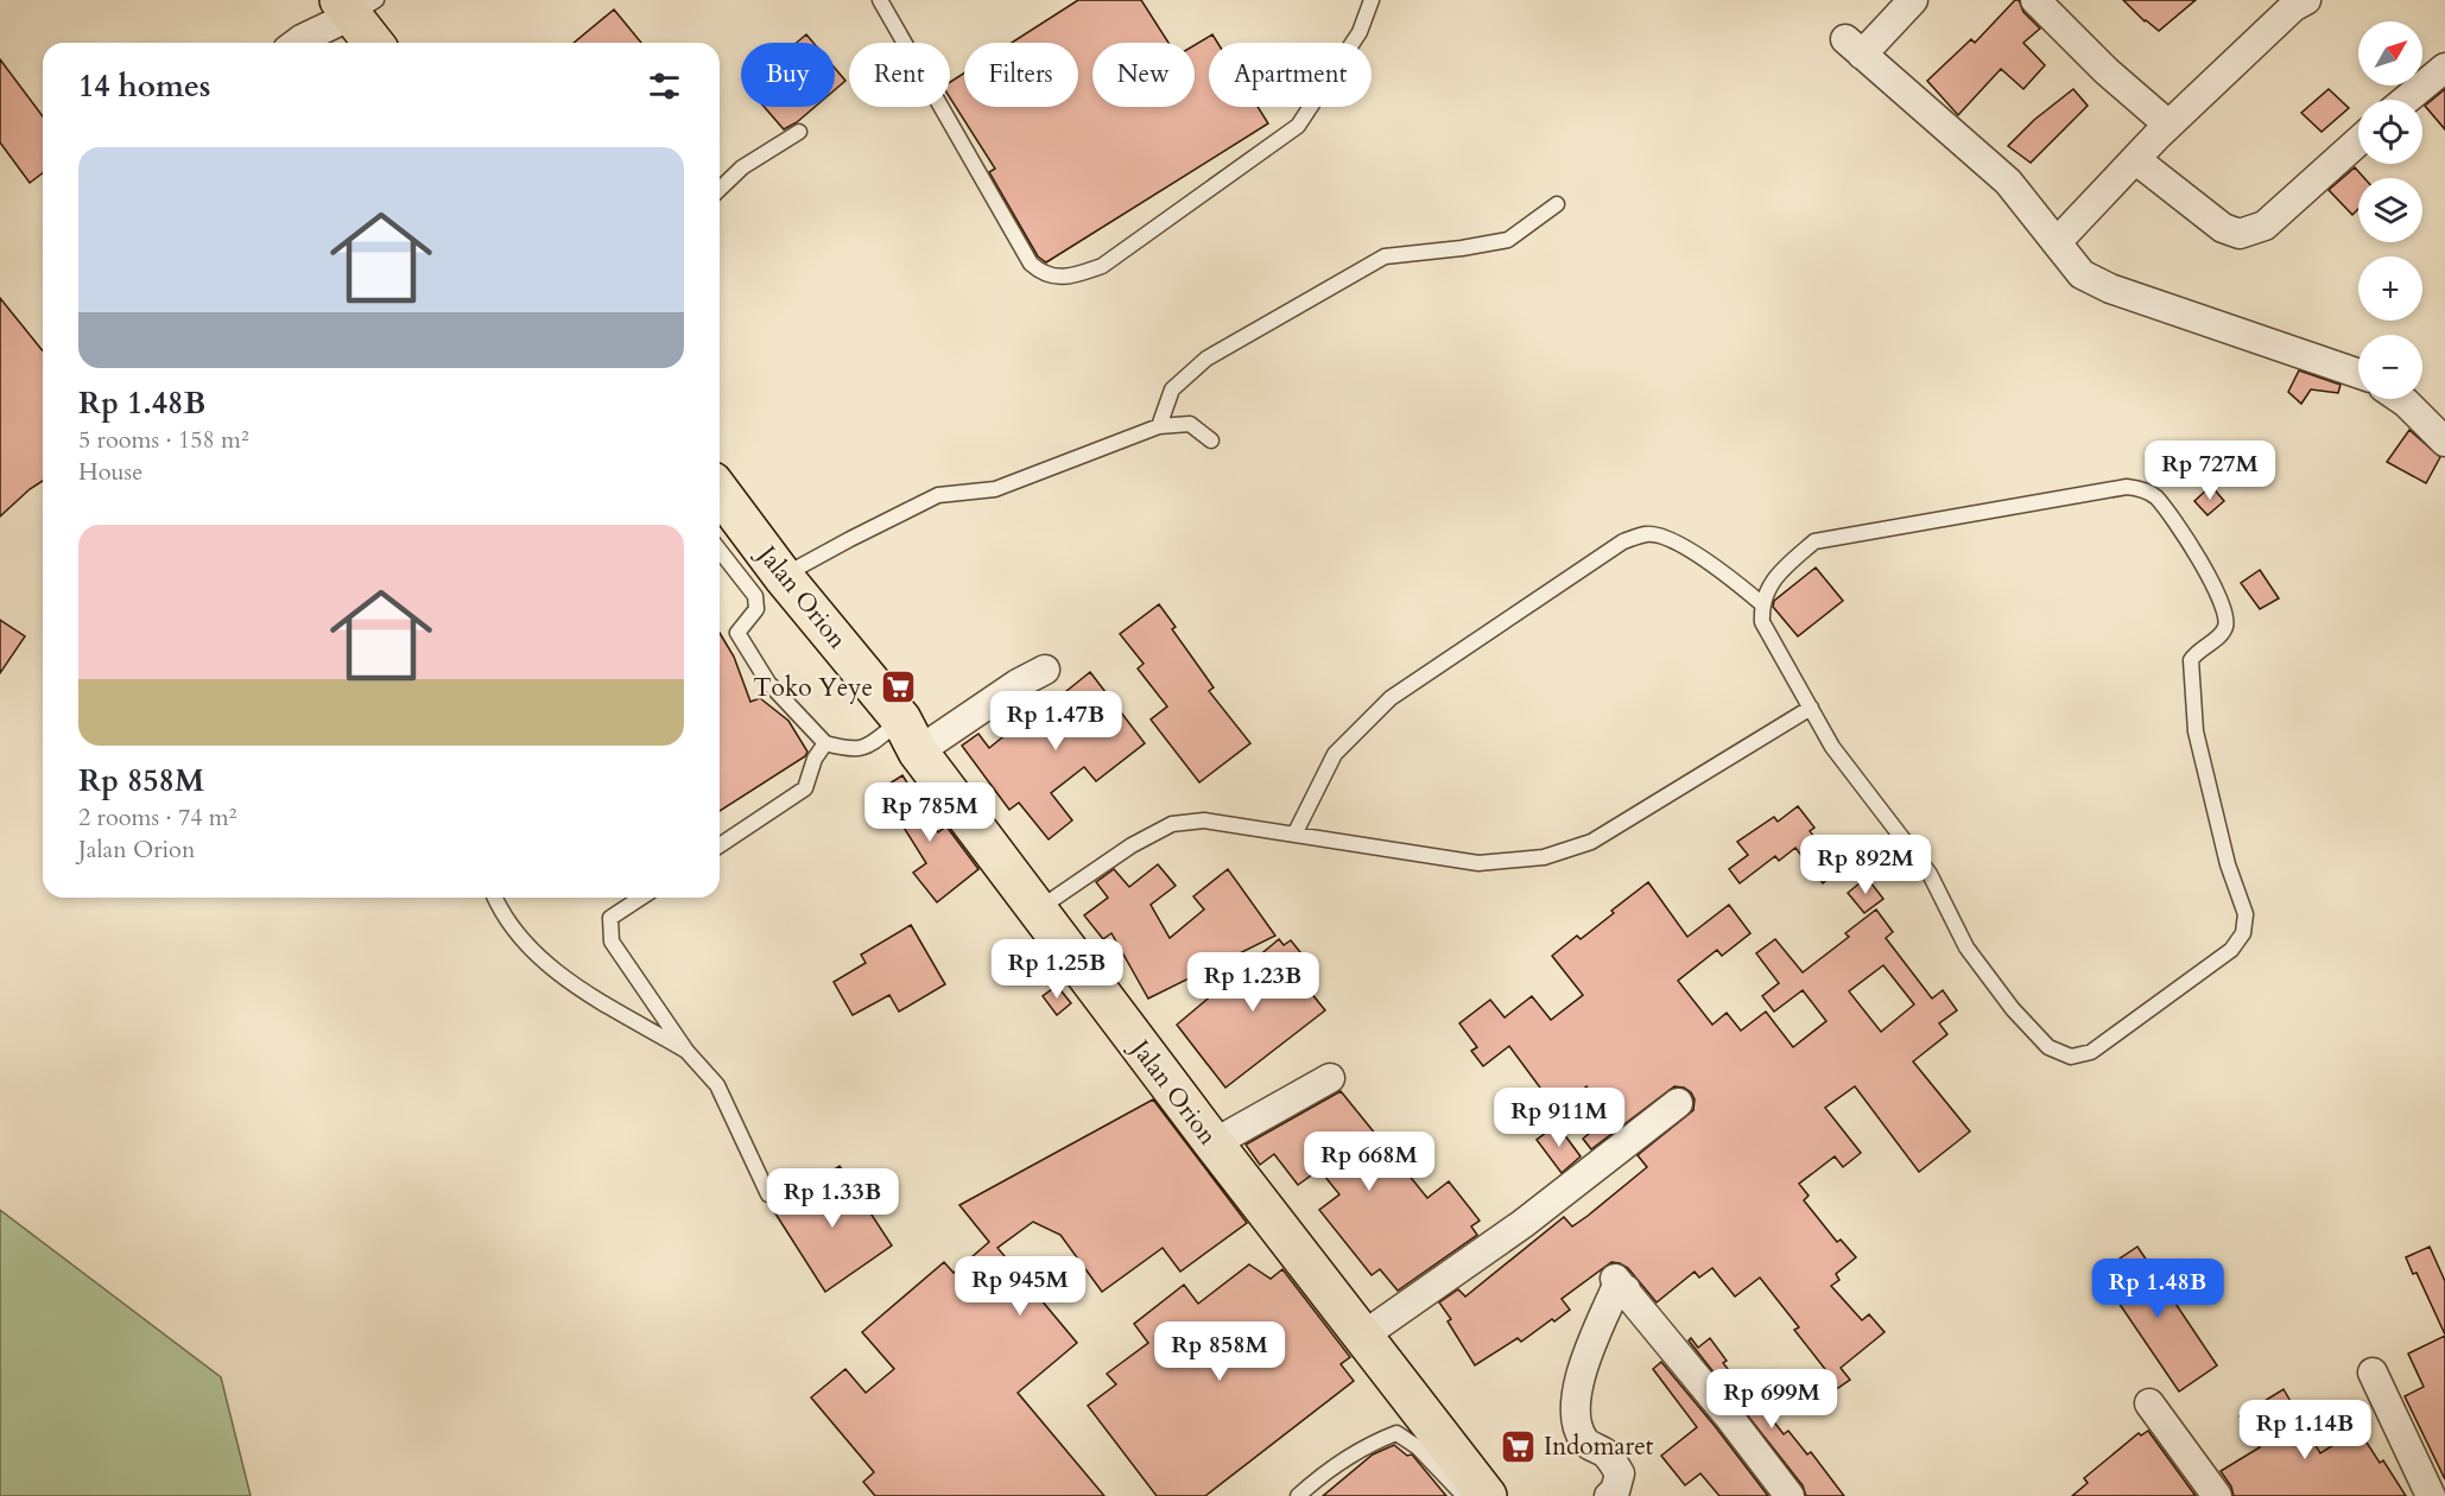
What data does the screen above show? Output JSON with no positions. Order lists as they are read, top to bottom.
{
  "streets": {
    "highway": ["Jalan Orion"]
  },
  "places": {
    "supermarket": ["Toko Yeye", "Indomaret"]
  },
  "north": "top right",
  "page": {
    "map_buttons": ["+", "−"],
    "chip": [
      "Buy",
      "Rent",
      "Filters",
      "New",
      "Apartment"
    ],
    "heading": "14 homes",
    "list": [
      {
        "name": "Rp 1.48B",
        "note": "5 rooms · 158 m² · House"
      },
      {
        "name": "Rp 858M",
        "note": "2 rooms · 74 m² · Jalan Orion"
      }
    ],
    "price": [
      "Rp 727M",
      "Rp 1.47B",
      "Rp 785M",
      "Rp 892M",
      "Rp 1.25B",
      "Rp 1.23B",
      "Rp 911M",
      "Rp 668M",
      "Rp 1.33B",
      "Rp 945M",
      "Rp 1.48B",
      "Rp 858M",
      "Rp 699M",
      "Rp 1.14B"
    ]
  }
}
